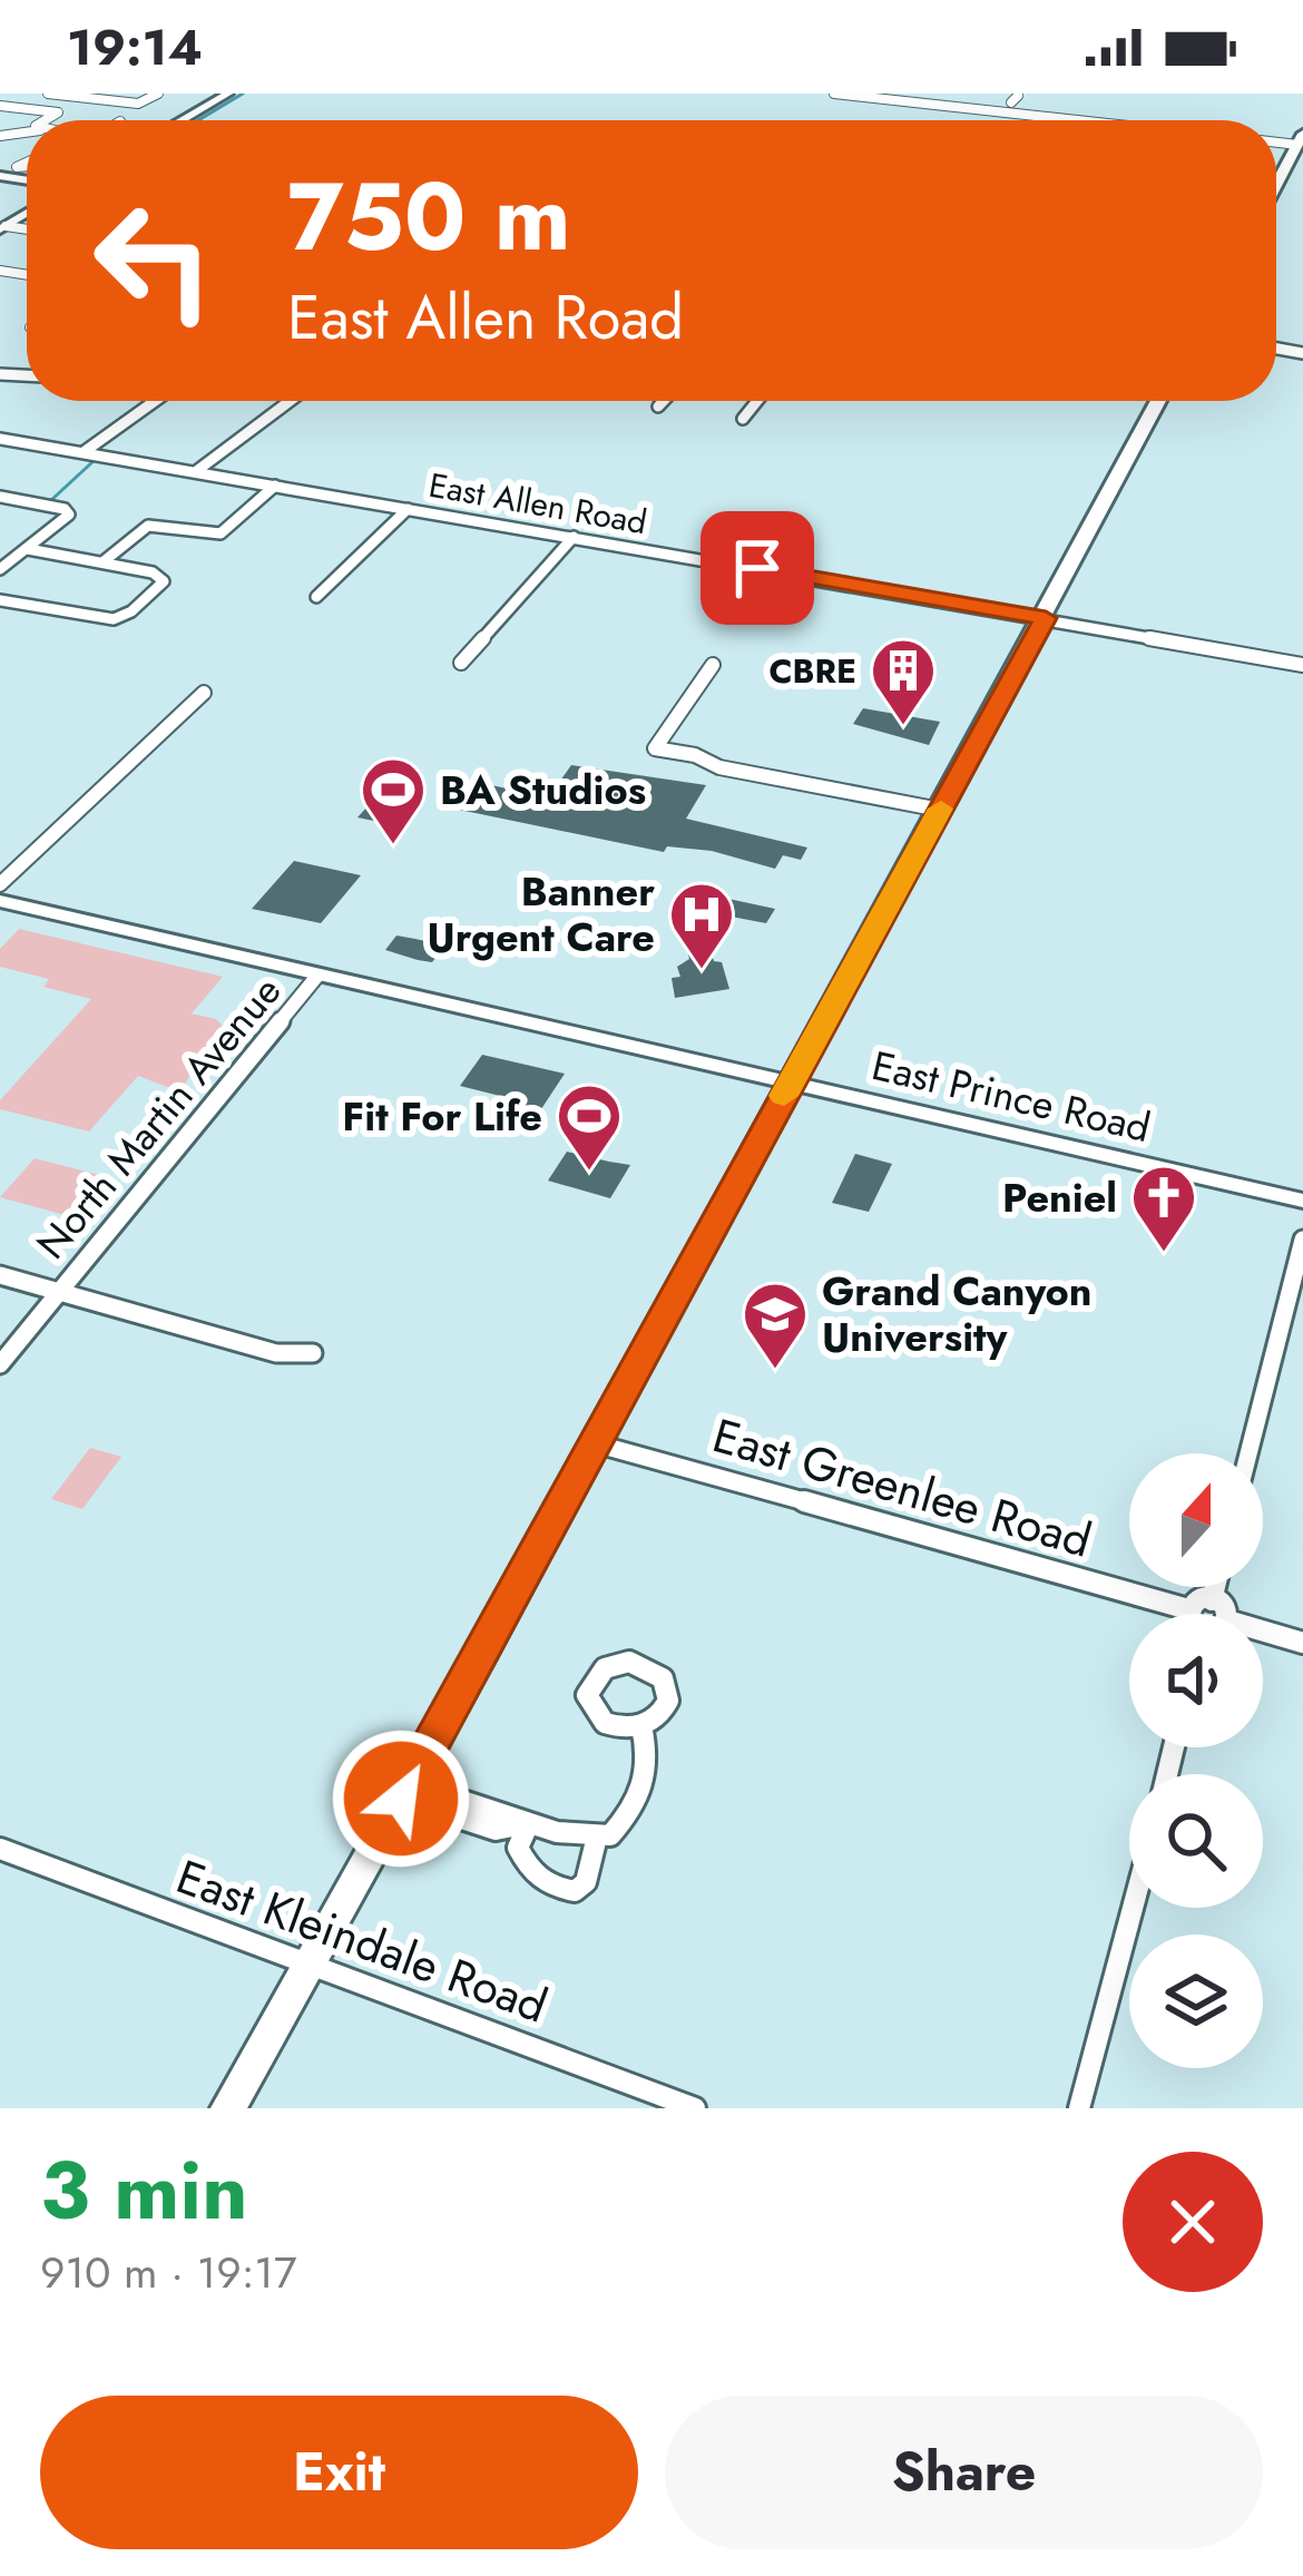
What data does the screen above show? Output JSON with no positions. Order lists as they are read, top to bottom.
{
  "streets": {
    "main road": ["East Prince Road"],
    "street": [
      "East Allen Road",
      "North Martin Avenue",
      "East Greenlee Road",
      "East Kleindale Road"
    ]
  },
  "crossings": [
    ["East Prince Road", "North Martin Avenue"]
  ],
  "places": {
    "building": ["CBRE"],
    "sports": ["BA Studios", "Fit For Life"],
    "hospital": ["Banner Urgent Care"],
    "church": ["Peniel"],
    "school or university": ["Grand Canyon University"]
  },
  "north": "top",
  "page": {
    "status": "19:14",
    "turn": ["750 m", "East Allen Road"],
    "heading": ["3 min", "910 m · 19:17"],
    "buttons": ["Exit", "Share"]
  }
}
